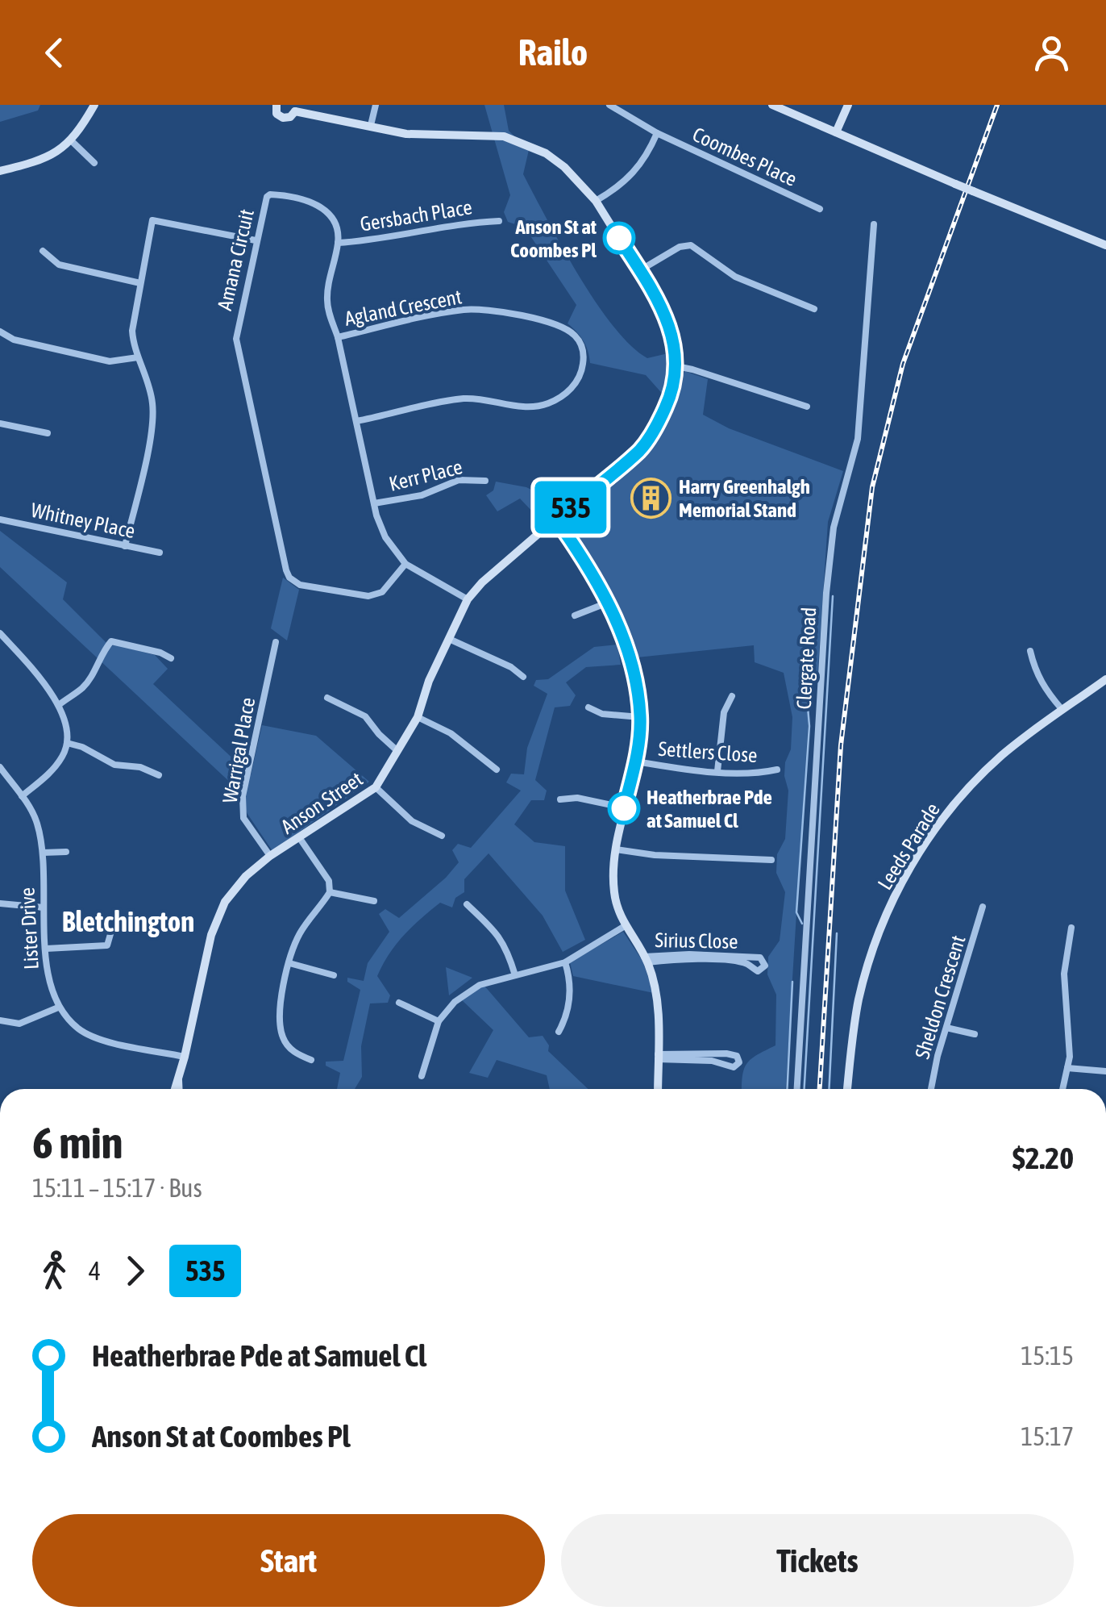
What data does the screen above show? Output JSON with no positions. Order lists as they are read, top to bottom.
{
  "streets": {
    "street": [
      "Coombes Place",
      "Gersbach Place",
      "Amana Circuit",
      "Agland Crescent",
      "Kerr Place",
      "Whitney Place",
      "Clergate Road",
      "Warrigal Place",
      "Settlers Close",
      "Anson Street",
      "Leeds Parade",
      "Lister Drive",
      "Sirius Close",
      "Sheldon Crescent"
    ]
  },
  "crossings": [
    ["Gersbach Place", "Amana Circuit"],
    ["Warrigal Place", "Anson Street"]
  ],
  "districts": ["Bletchington"],
  "places": {
    "other": ["Anson St at Coombes Pl", "Heatherbrae Pde at Samuel Cl"],
    "building": ["Harry Greenhalgh Memorial Stand"]
  },
  "lines": ["bus line 535"],
  "page": {
    "header": "Railo",
    "on_map": "535",
    "heading": ["6 min", "15:11 – 15:17 · Bus", "$2.20"],
    "legs": ["4", "535"],
    "list": [
      {
        "name": "Heatherbrae Pde at Samuel Cl",
        "value": "15:15"
      },
      {
        "name": "Anson St at Coombes Pl",
        "value": "15:17"
      }
    ],
    "buttons": ["Start", "Tickets"]
  }
}
